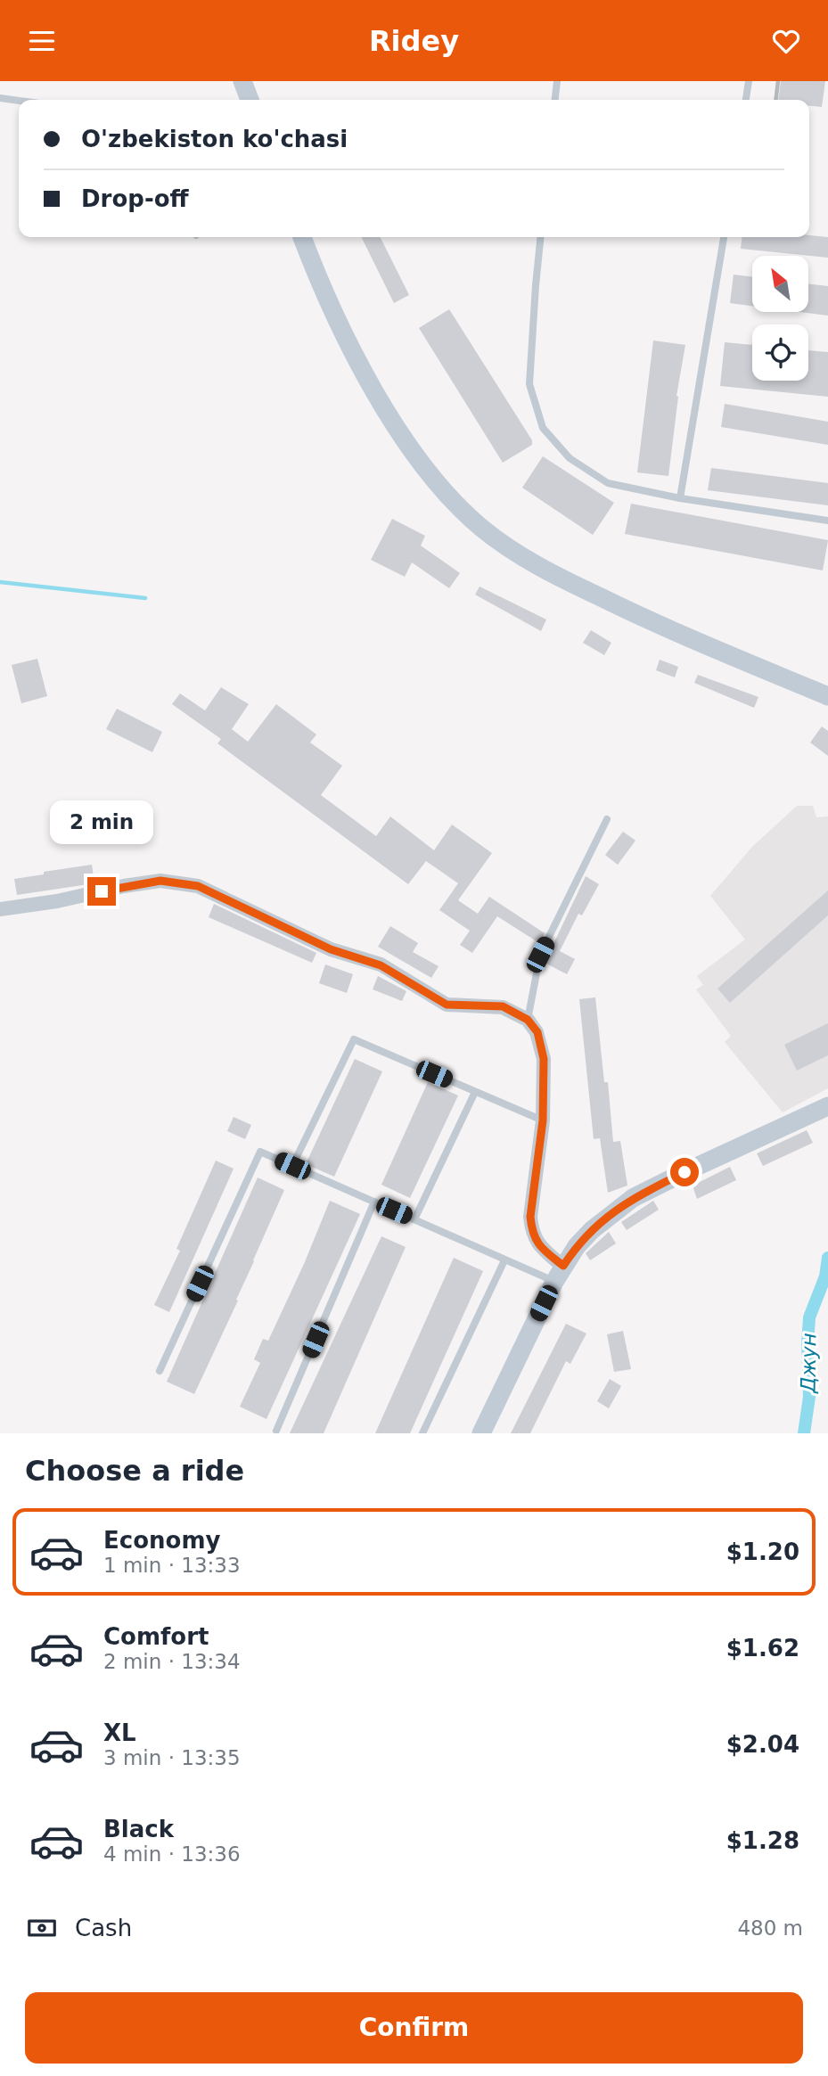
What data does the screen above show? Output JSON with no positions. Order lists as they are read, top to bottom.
{
  "water": ["Джун"],
  "north": "top left",
  "page": {
    "header": "Ridey",
    "banner": ["O'zbekiston ko'chasi", "Drop-off"],
    "bubble": "2 min",
    "heading": "Choose a ride",
    "list": [
      {
        "name": "Economy",
        "note": "1 min · 13:33",
        "value": "$1.20"
      },
      {
        "name": "Comfort",
        "note": "2 min · 13:34",
        "value": "$1.62"
      },
      {
        "name": "XL",
        "note": "3 min · 13:35",
        "value": "$2.04"
      },
      {
        "name": "Black",
        "note": "4 min · 13:36",
        "value": "$1.28"
      }
    ],
    "pay": ["Cash", "480 m"],
    "buttons": "Confirm"
  }
}
